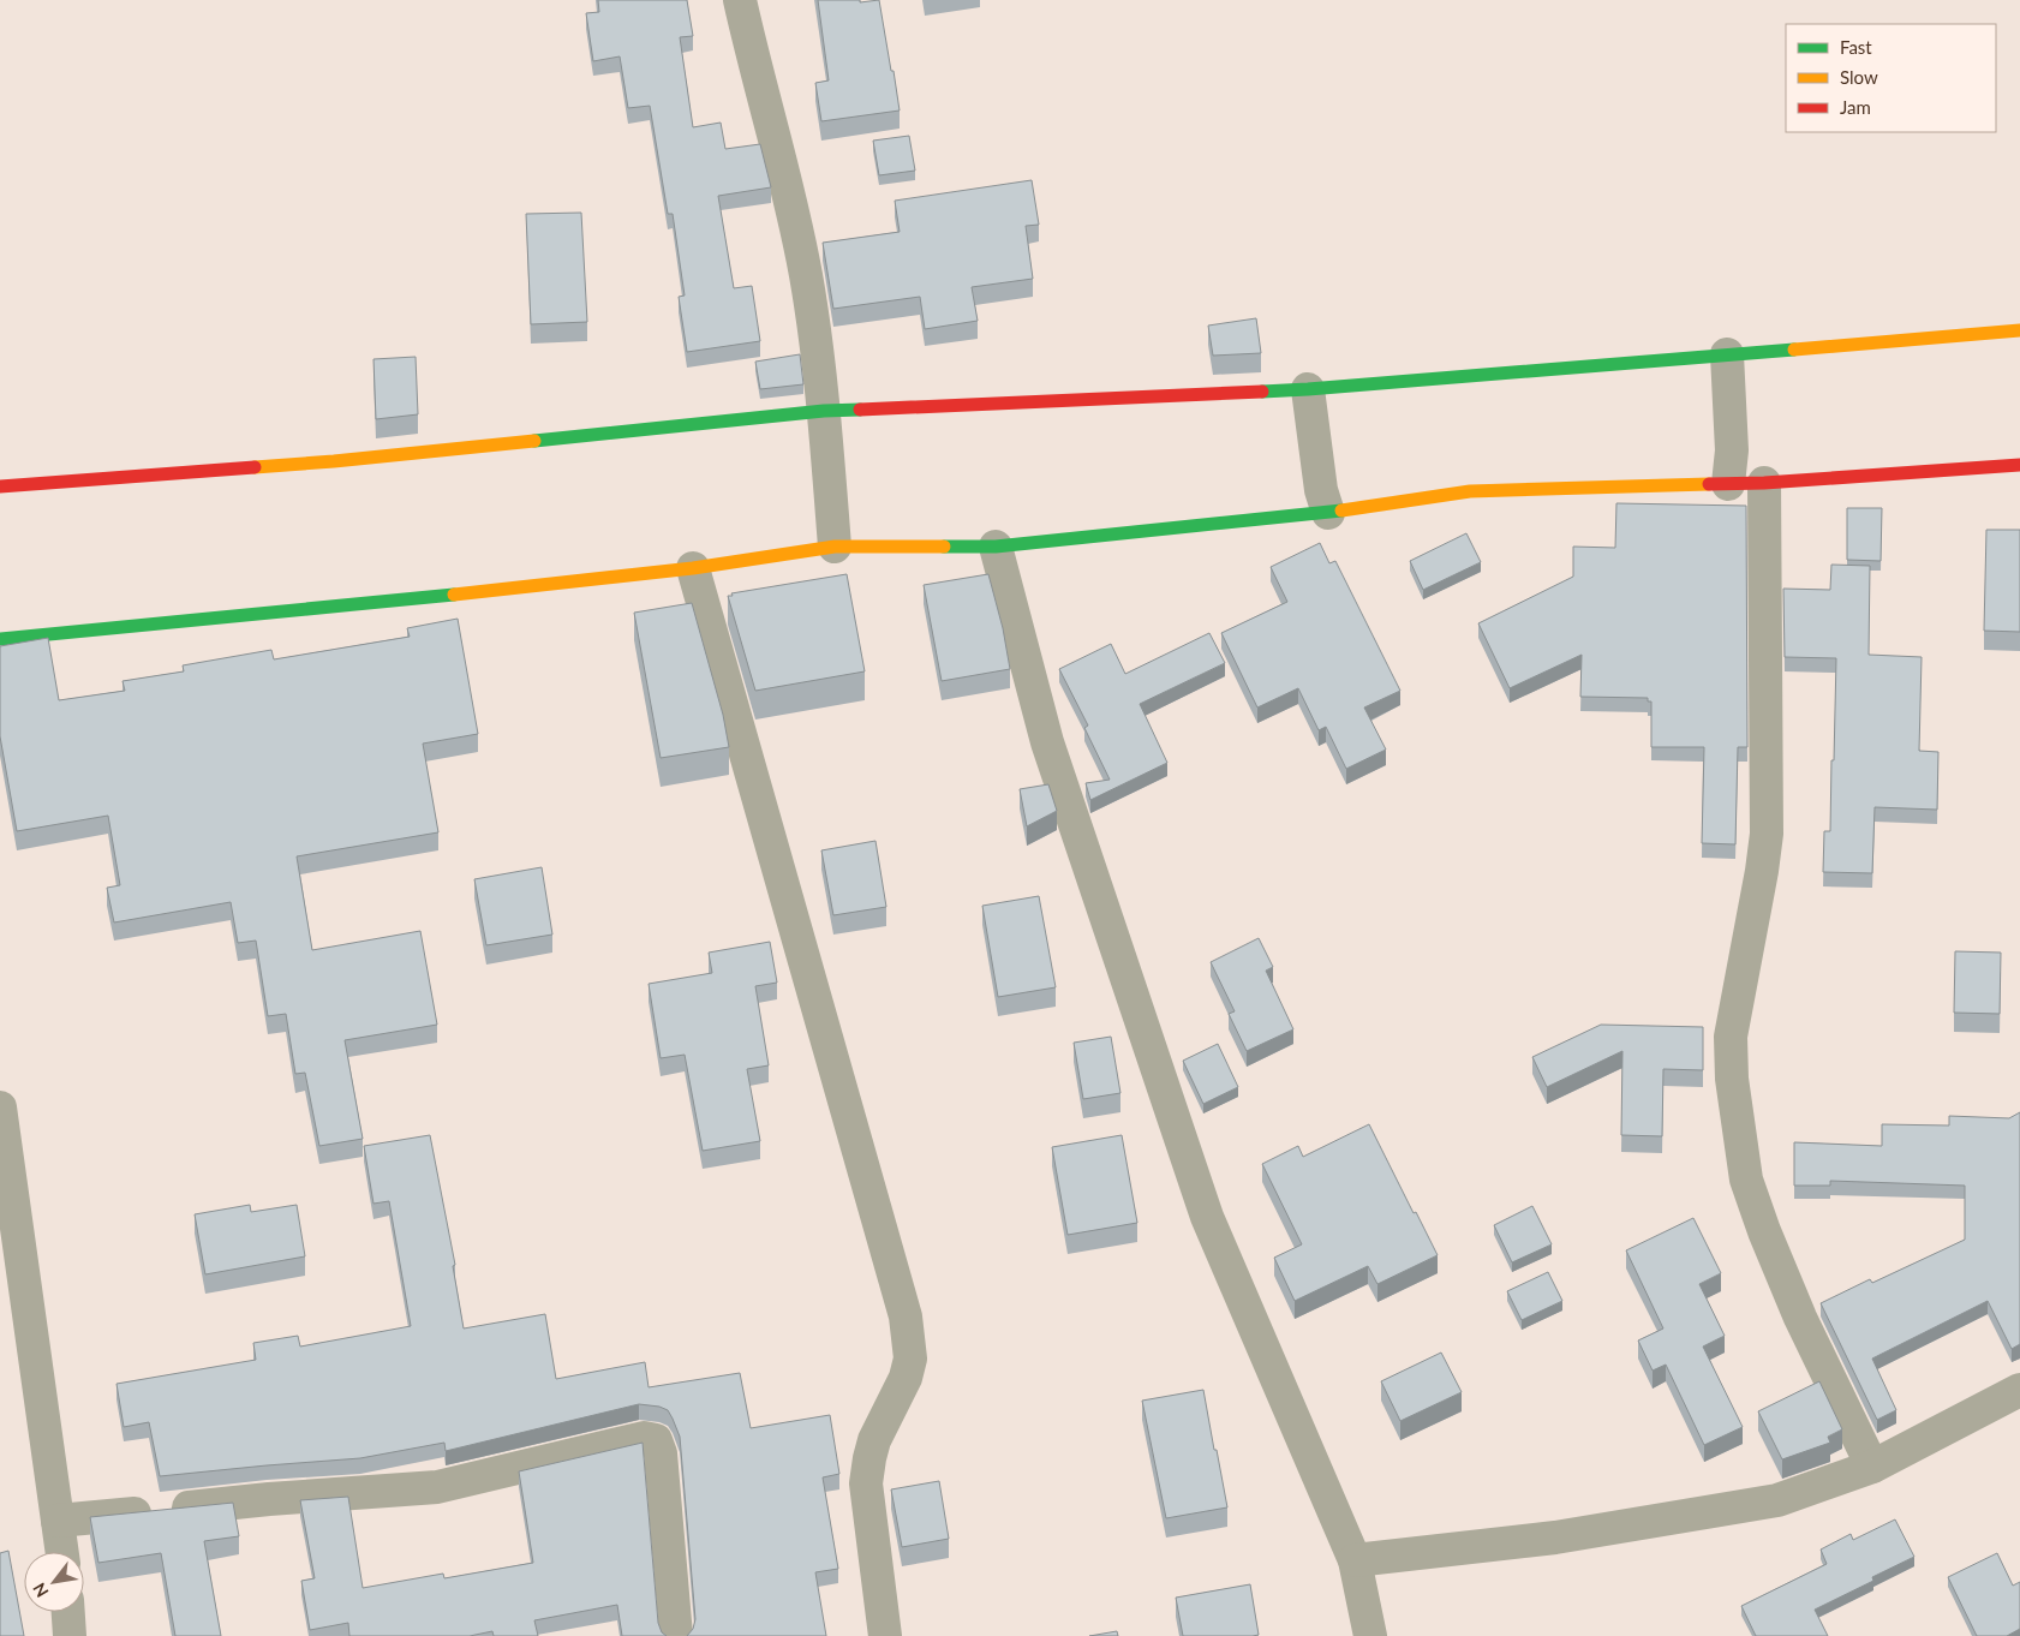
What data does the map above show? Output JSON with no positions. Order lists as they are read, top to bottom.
{
  "legend": ["Fast", "Slow", "Jam"],
  "north": "bottom left"
}
